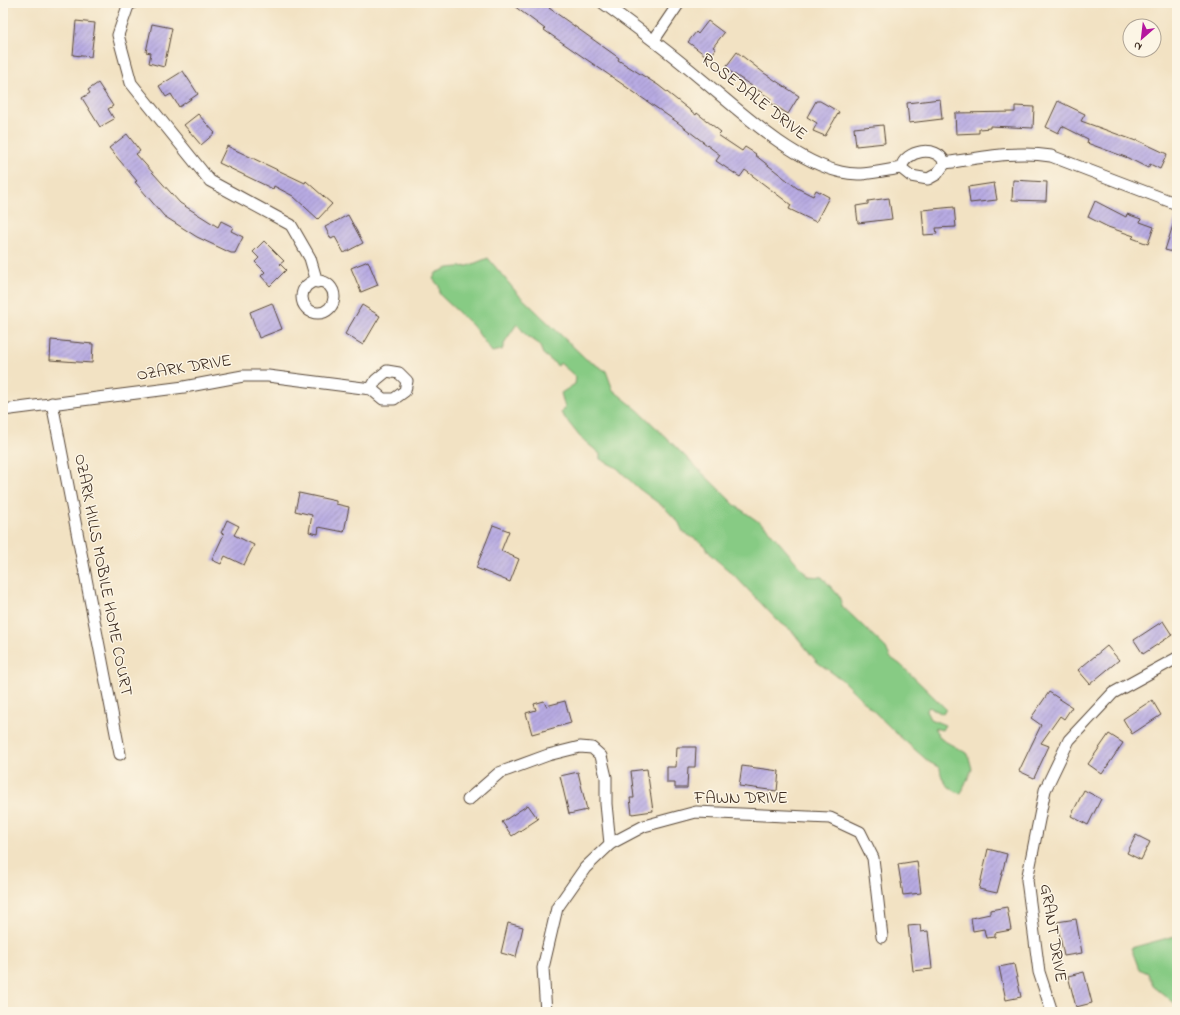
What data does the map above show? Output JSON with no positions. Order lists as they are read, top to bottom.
{
  "streets": {
    "street": [
      "ROSEDALE DRIVE",
      "OZARK DRIVE",
      "OZARK HILLS MOBILE HOME COURT",
      "FAWN DRIVE",
      "GRANT DRIVE"
    ]
  },
  "crossings": [
    ["OZARK DRIVE", "OZARK HILLS MOBILE HOME COURT"]
  ],
  "north": "bottom left"
}
